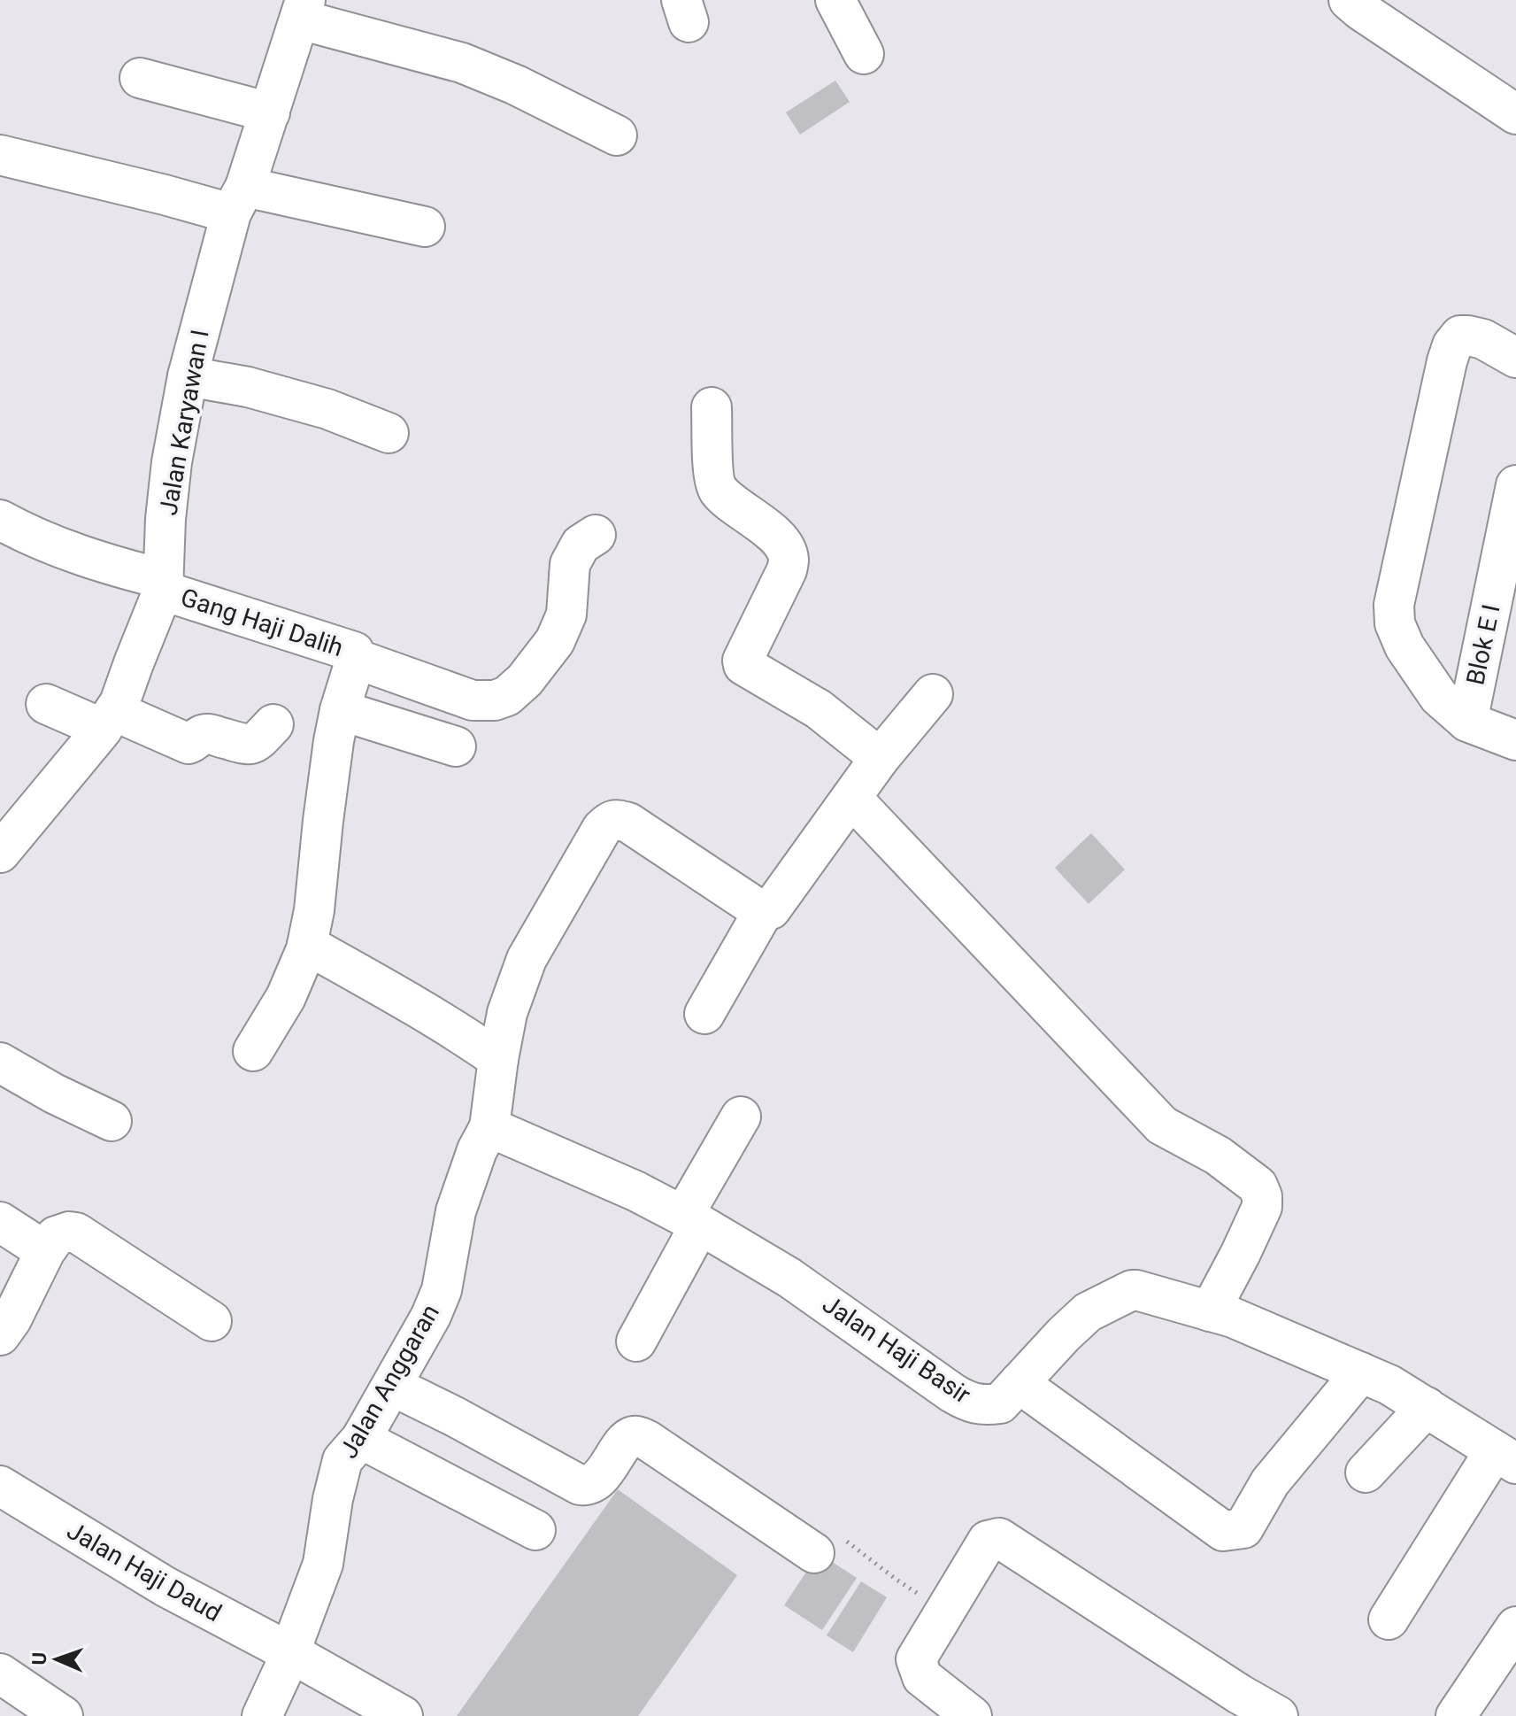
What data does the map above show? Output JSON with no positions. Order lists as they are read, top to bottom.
{
  "streets": {
    "street": [
      "Jalan Karyawan I",
      "Gang Haji Dalih",
      "Blok E I",
      "Jalan Haji Basir",
      "Jalan Anggaran",
      "Jalan Haji Daud"
    ]
  },
  "crossings": [
    ["Jalan Karyawan I", "Gang Haji Dalih"],
    ["Jalan Haji Basir", "Jalan Anggaran"],
    ["Jalan Anggaran", "Jalan Haji Daud"]
  ],
  "north": "left"
}
